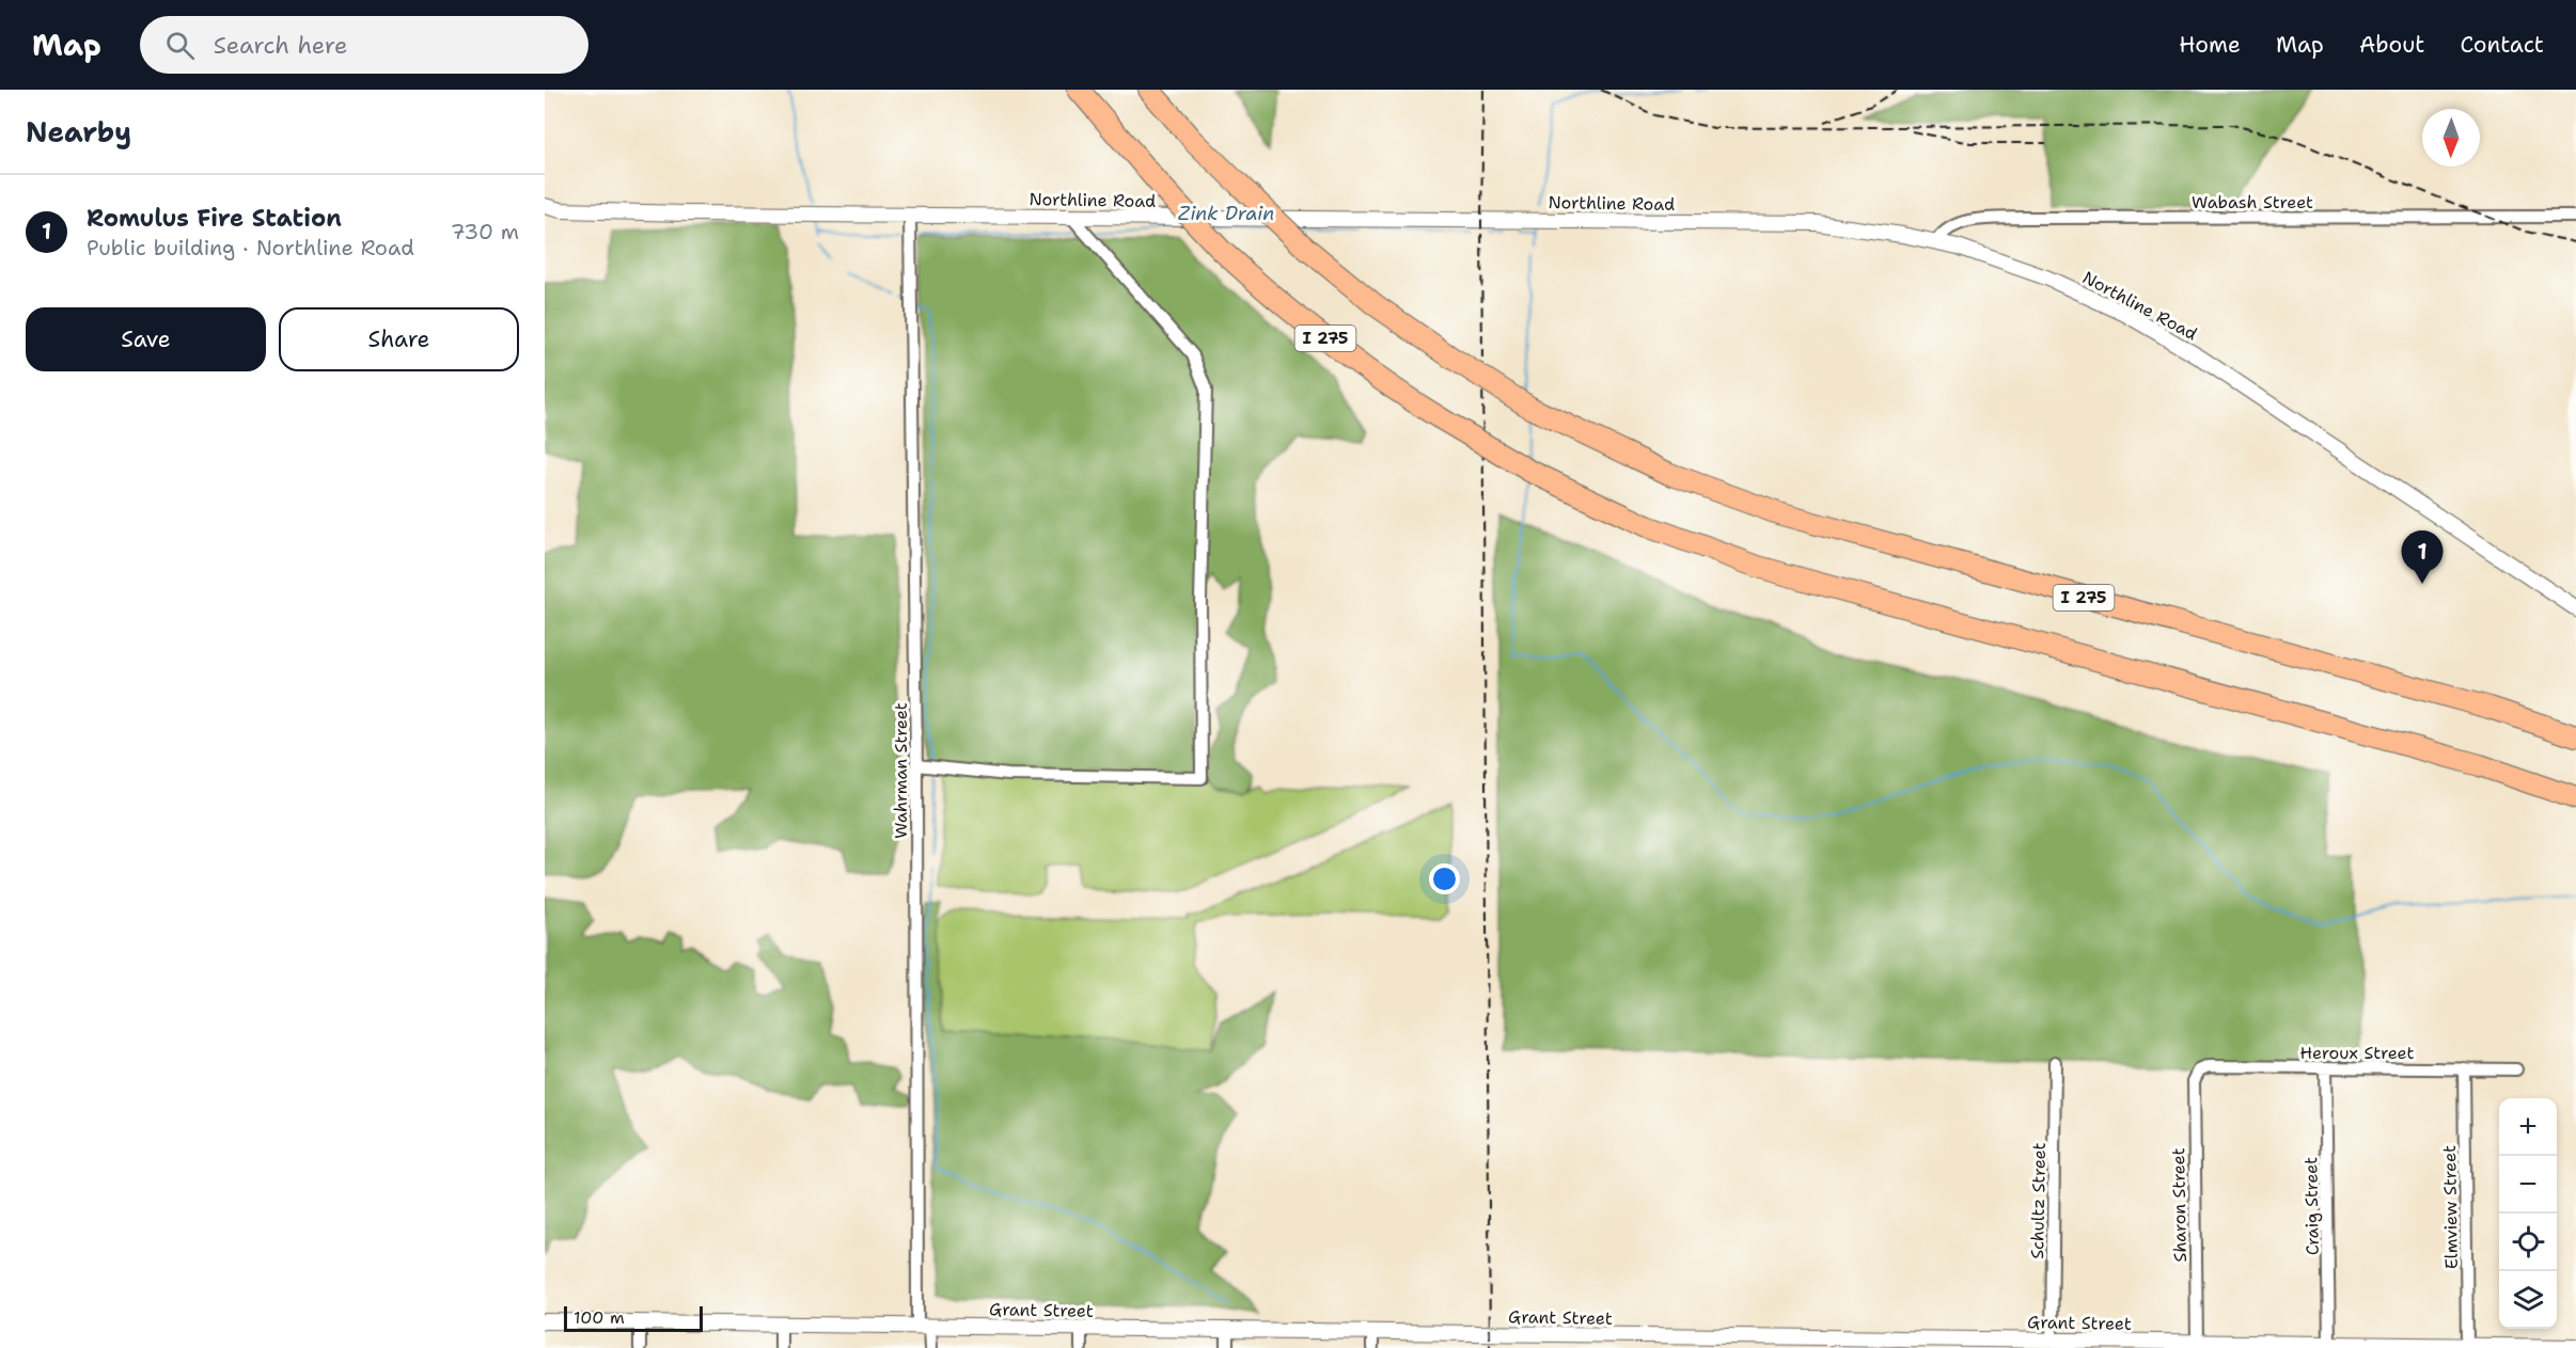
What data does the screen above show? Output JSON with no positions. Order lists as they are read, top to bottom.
{
  "streets": {
    "highway": ["I 275"],
    "street": [
      "Northline Road",
      "Wabash Street",
      "Wahrman Street",
      "Heroux Street",
      "Schultz Street",
      "Sharon Street",
      "Craig Street",
      "Elmview Street",
      "Grant Street"
    ]
  },
  "crossings": [
    ["Northline Road", "Wabash Street"],
    ["Northline Road", "Wahrman Street"],
    ["Wahrman Street", "Grant Street"],
    ["Heroux Street", "Sharon Street"],
    ["Heroux Street", "Craig Street"],
    ["Heroux Street", "Elmview Street"],
    ["Schultz Street", "Grant Street"],
    ["Sharon Street", "Grant Street"],
    ["Craig Street", "Grant Street"],
    ["Elmview Street", "Grant Street"]
  ],
  "water": ["Zink Drain"],
  "scale_bar": "100 m",
  "north": "bottom",
  "page": {
    "header": "Map",
    "search": "Search here",
    "nav": [
      "Home",
      "Map",
      "About",
      "Contact"
    ],
    "heading": "Nearby",
    "list": [
      {
        "mark": "1",
        "name": "Romulus Fire Station",
        "note": "Public building · Northline Road",
        "value": "730 m"
      }
    ],
    "buttons": ["Save", "Share"],
    "pins": "1",
    "map_buttons": ["+", "−"],
    "scale": "100 m"
  }
}
